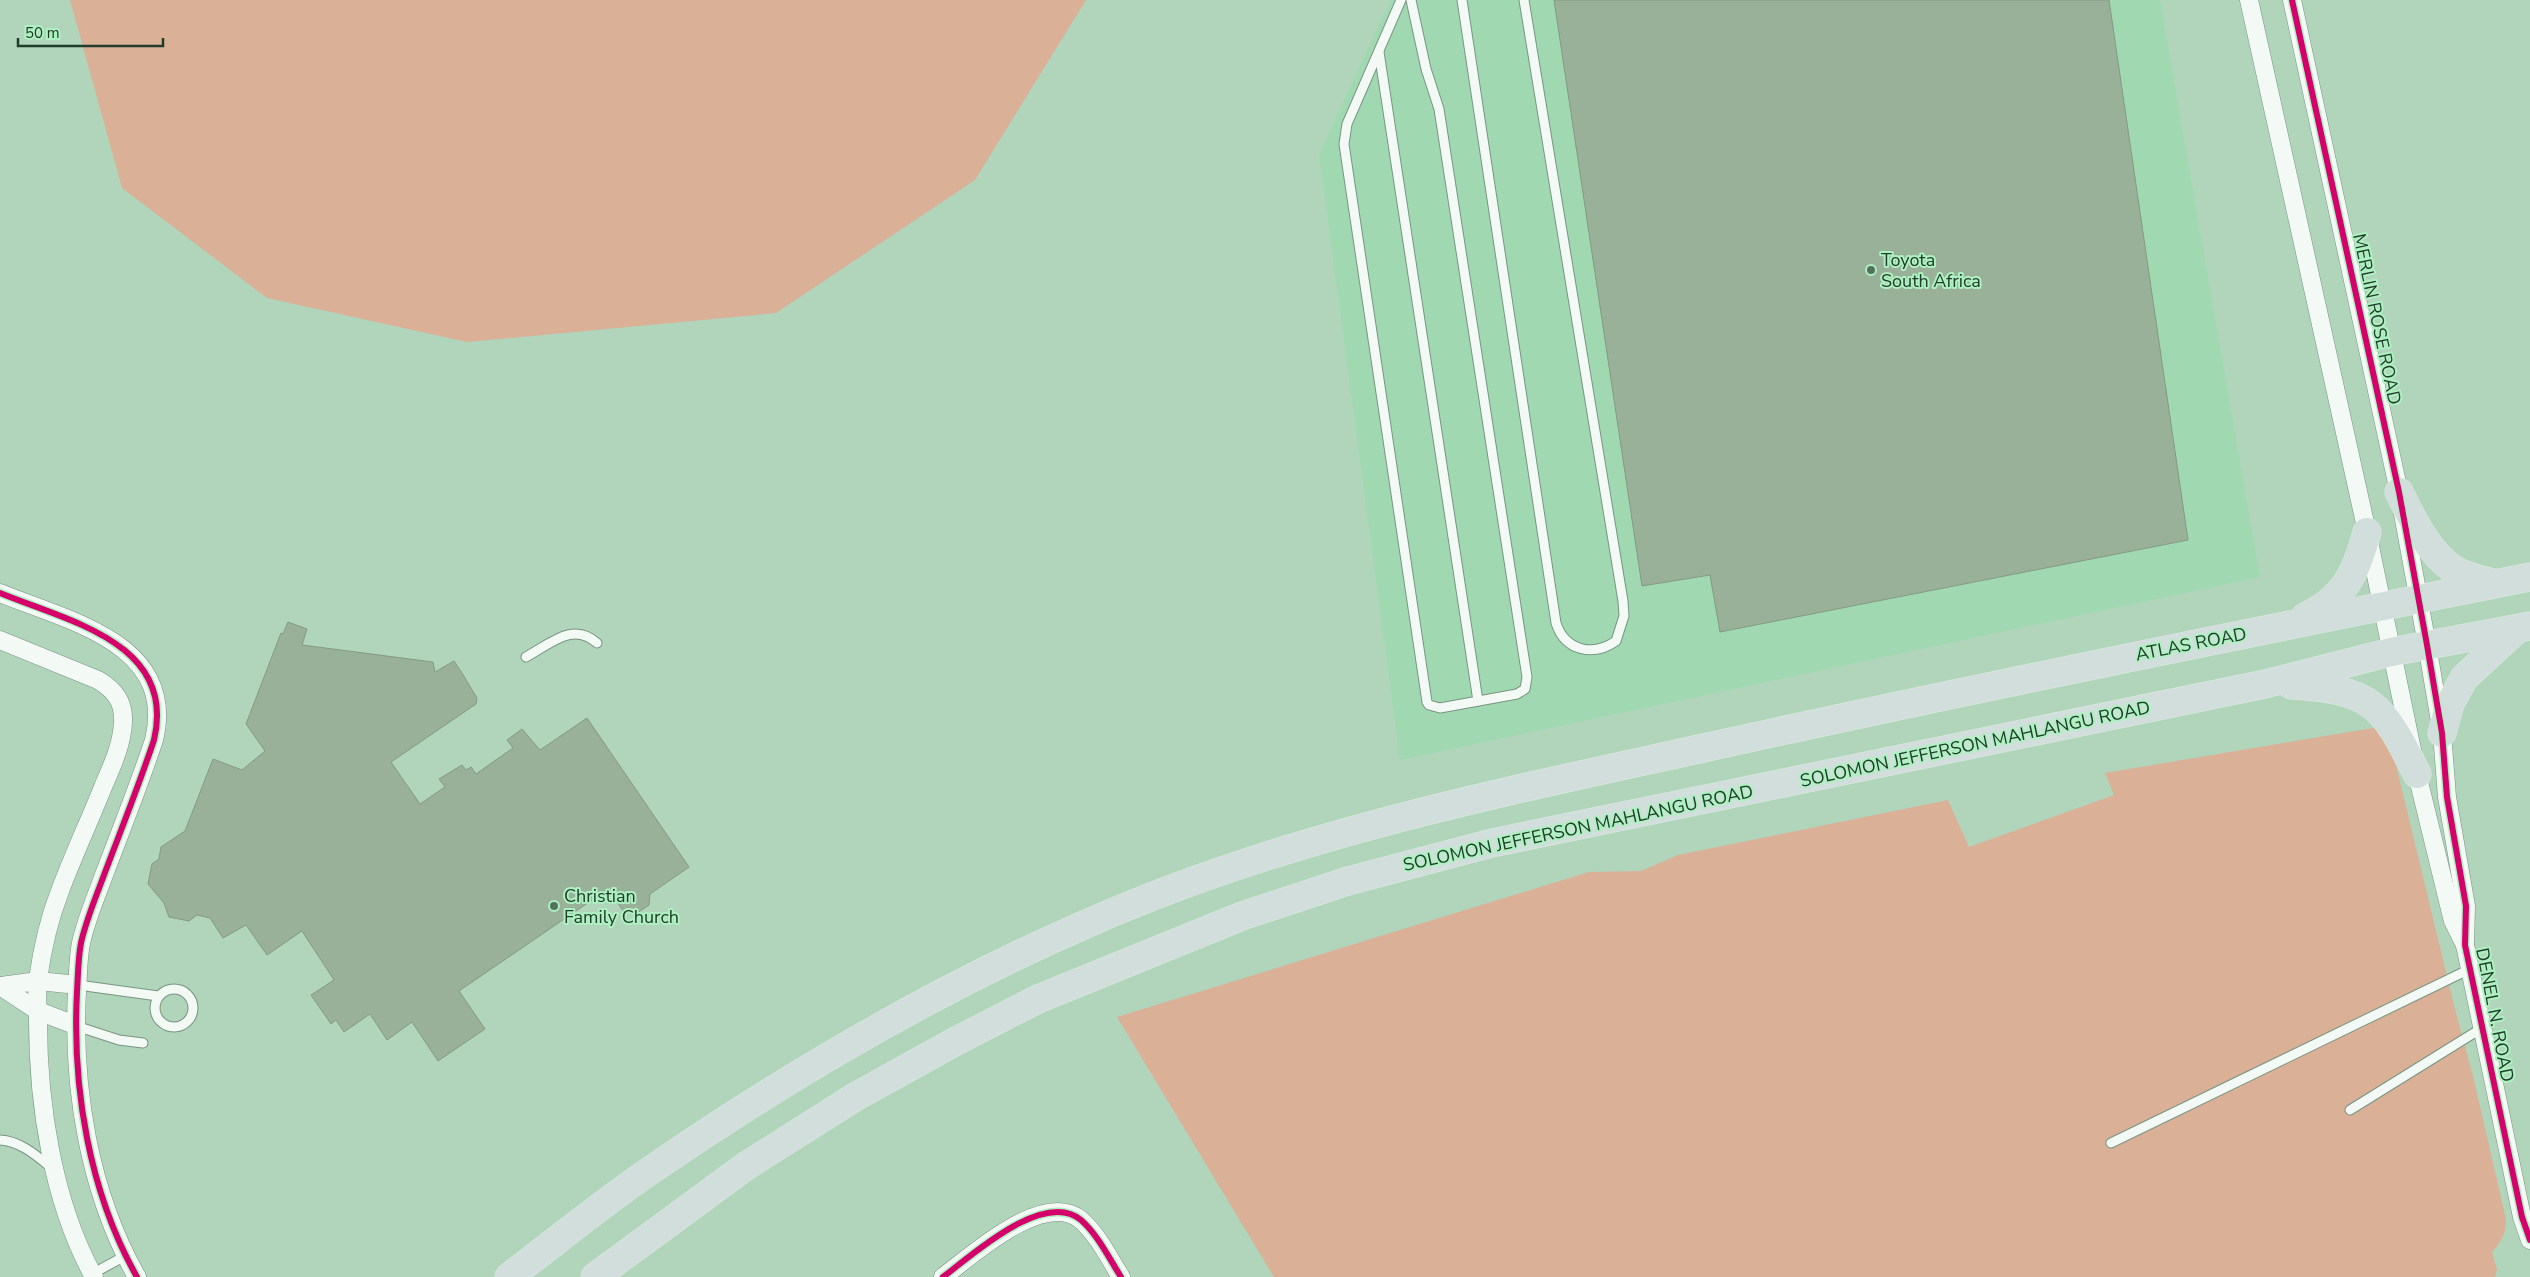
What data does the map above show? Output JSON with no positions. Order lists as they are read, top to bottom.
{
  "streets": {
    "main road": ["ATLAS ROAD", "SOLOMON JEFFERSON MAHLANGU ROAD"],
    "street": ["MERLIN ROSE ROAD", "DENEL N. ROAD"]
  },
  "crossings": [
    ["MERLIN ROSE ROAD", "ATLAS ROAD"],
    ["MERLIN ROSE ROAD", "SOLOMON JEFFERSON MAHLANGU ROAD"],
    ["MERLIN ROSE ROAD", "DENEL N. ROAD"],
    ["SOLOMON JEFFERSON MAHLANGU ROAD", "DENEL N. ROAD"]
  ],
  "places": ["Toyota South Africa", "Christian Family Church"],
  "scale_bar": "50 m"
}
